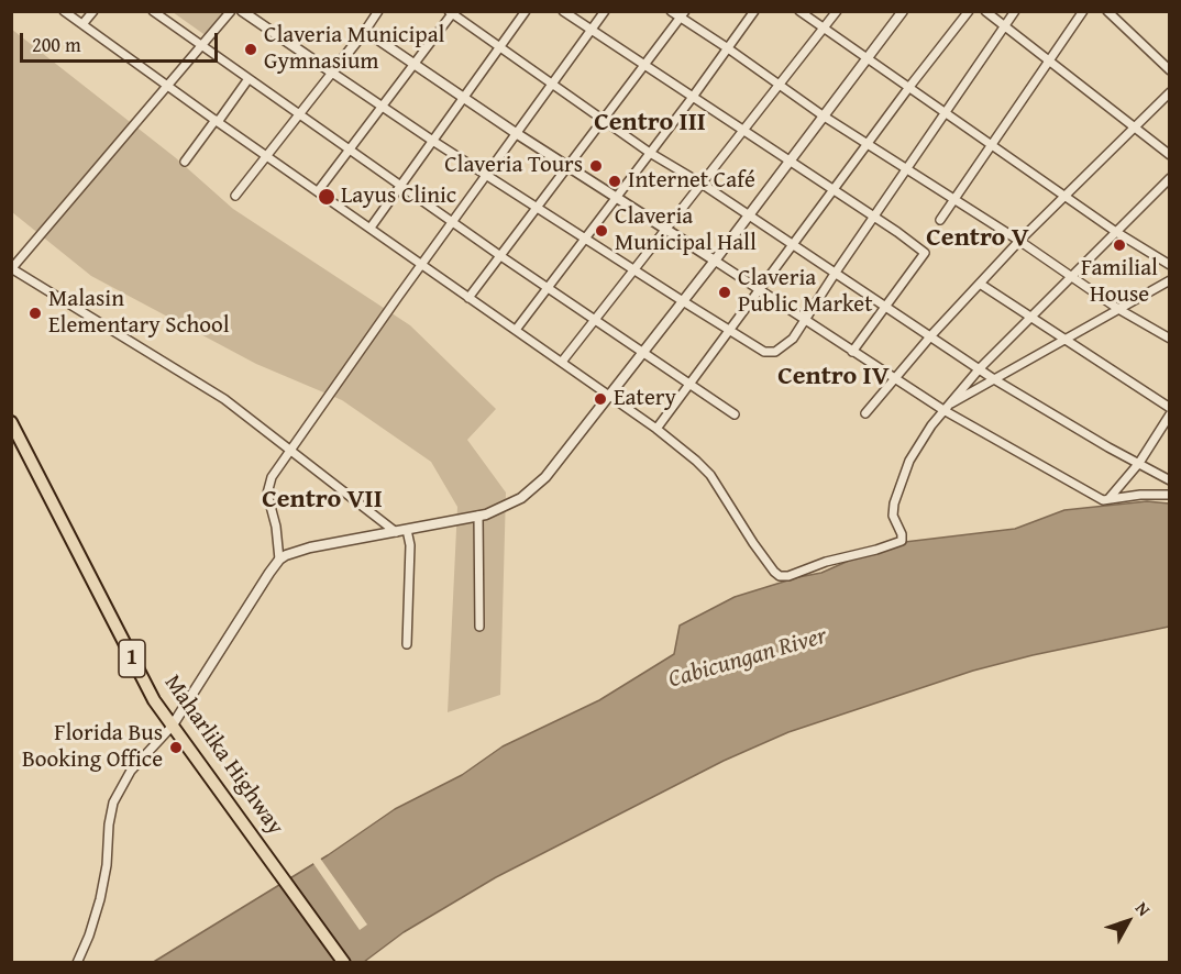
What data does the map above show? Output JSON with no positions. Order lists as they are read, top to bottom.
{
  "streets": {
    "highway": ["1", "Maharlika Highway"]
  },
  "districts": [
    "Centro III",
    "Centro V",
    "Centro IV",
    "Centro VII"
  ],
  "water": ["Cabicungan River"],
  "places": [
    "Claveria Municipal Gymnasium",
    "Claveria Tours",
    "Internet Café",
    "Layus Clinic",
    "Claveria Municipal Hall",
    "Familial House",
    "Claveria Public Market",
    "Malasin Elementary School",
    "Eatery",
    "Florida Bus Booking Office"
  ],
  "scale_bar": "200 m",
  "north": "top right"
}
